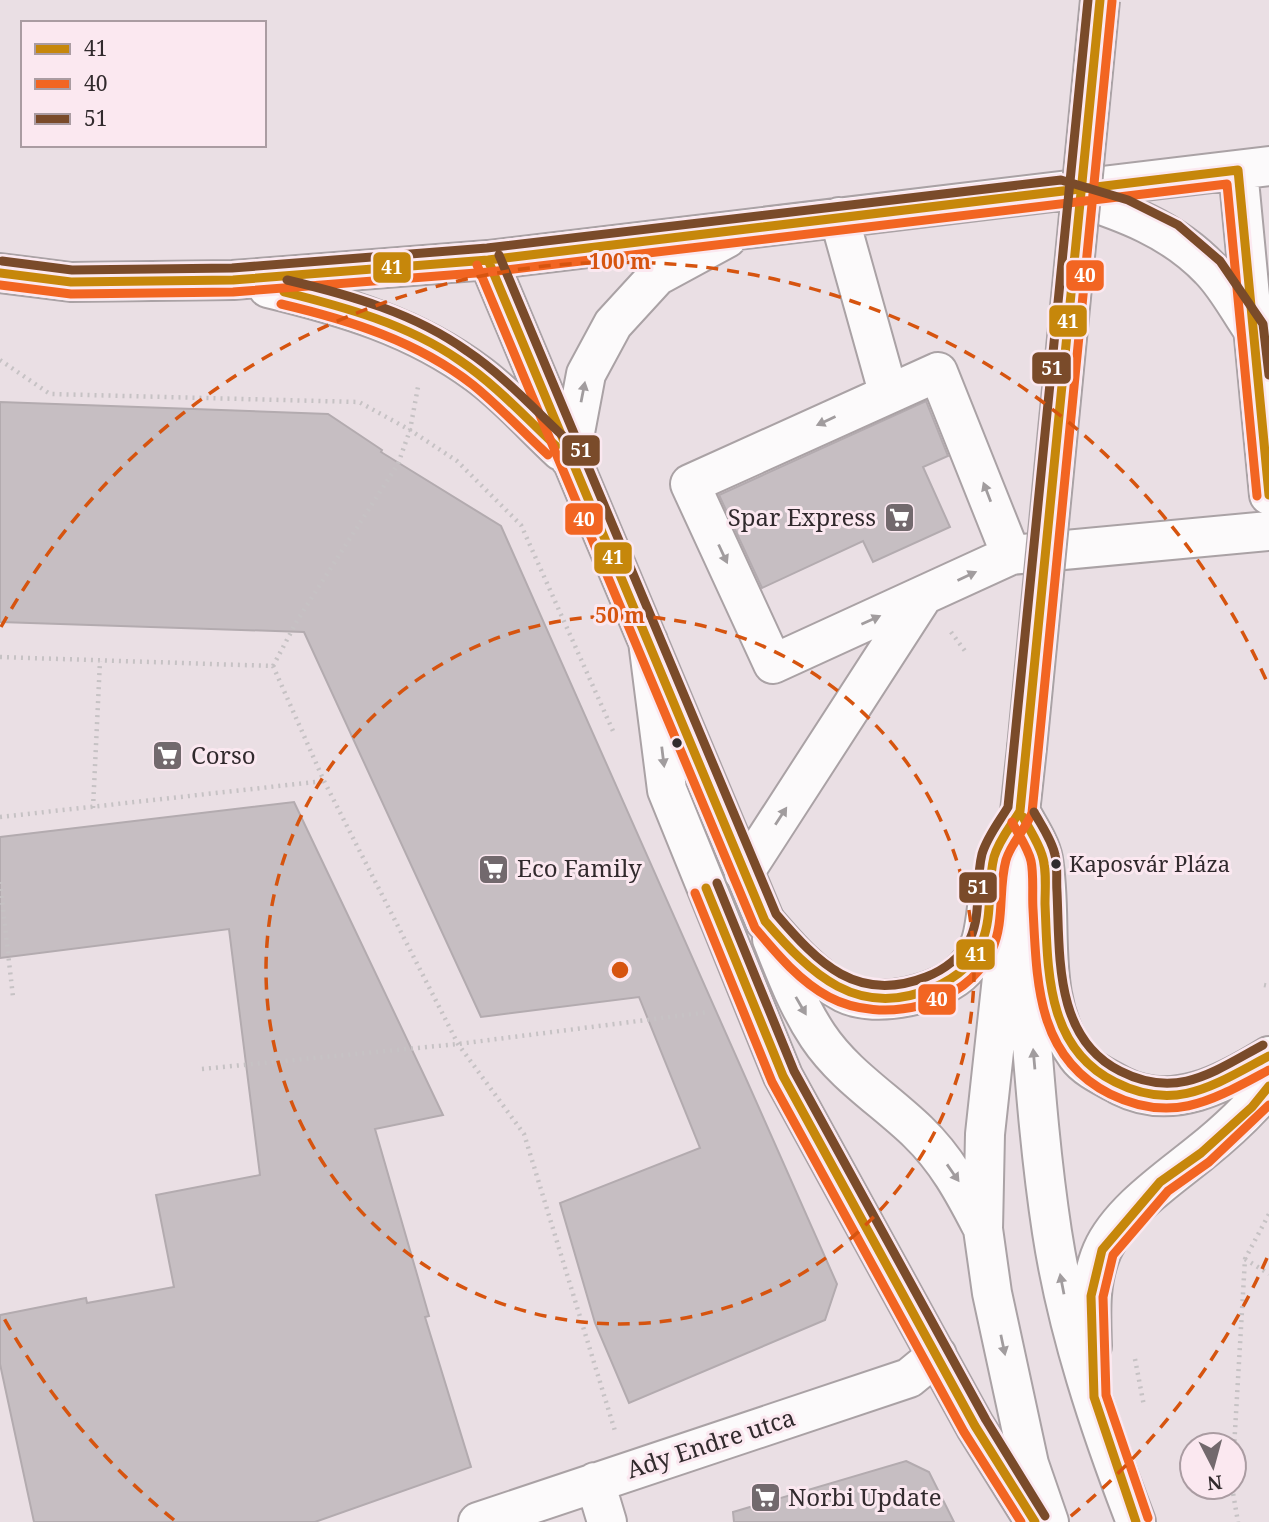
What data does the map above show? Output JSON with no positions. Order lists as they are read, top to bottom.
{
  "streets": {
    "main road": ["Ady Endre utca"]
  },
  "places": {
    "supermarket": [
      "Spar Express",
      "Corso",
      "Eco Family",
      "Norbi Update"
    ],
    "other": ["Kaposvár Pláza"]
  },
  "lines": ["transit line 41", "transit line 51", "transit line 40"],
  "legend": ["41", "40", "51"],
  "north": "bottom",
  "rings": ["100 m", "50 m"]
}
